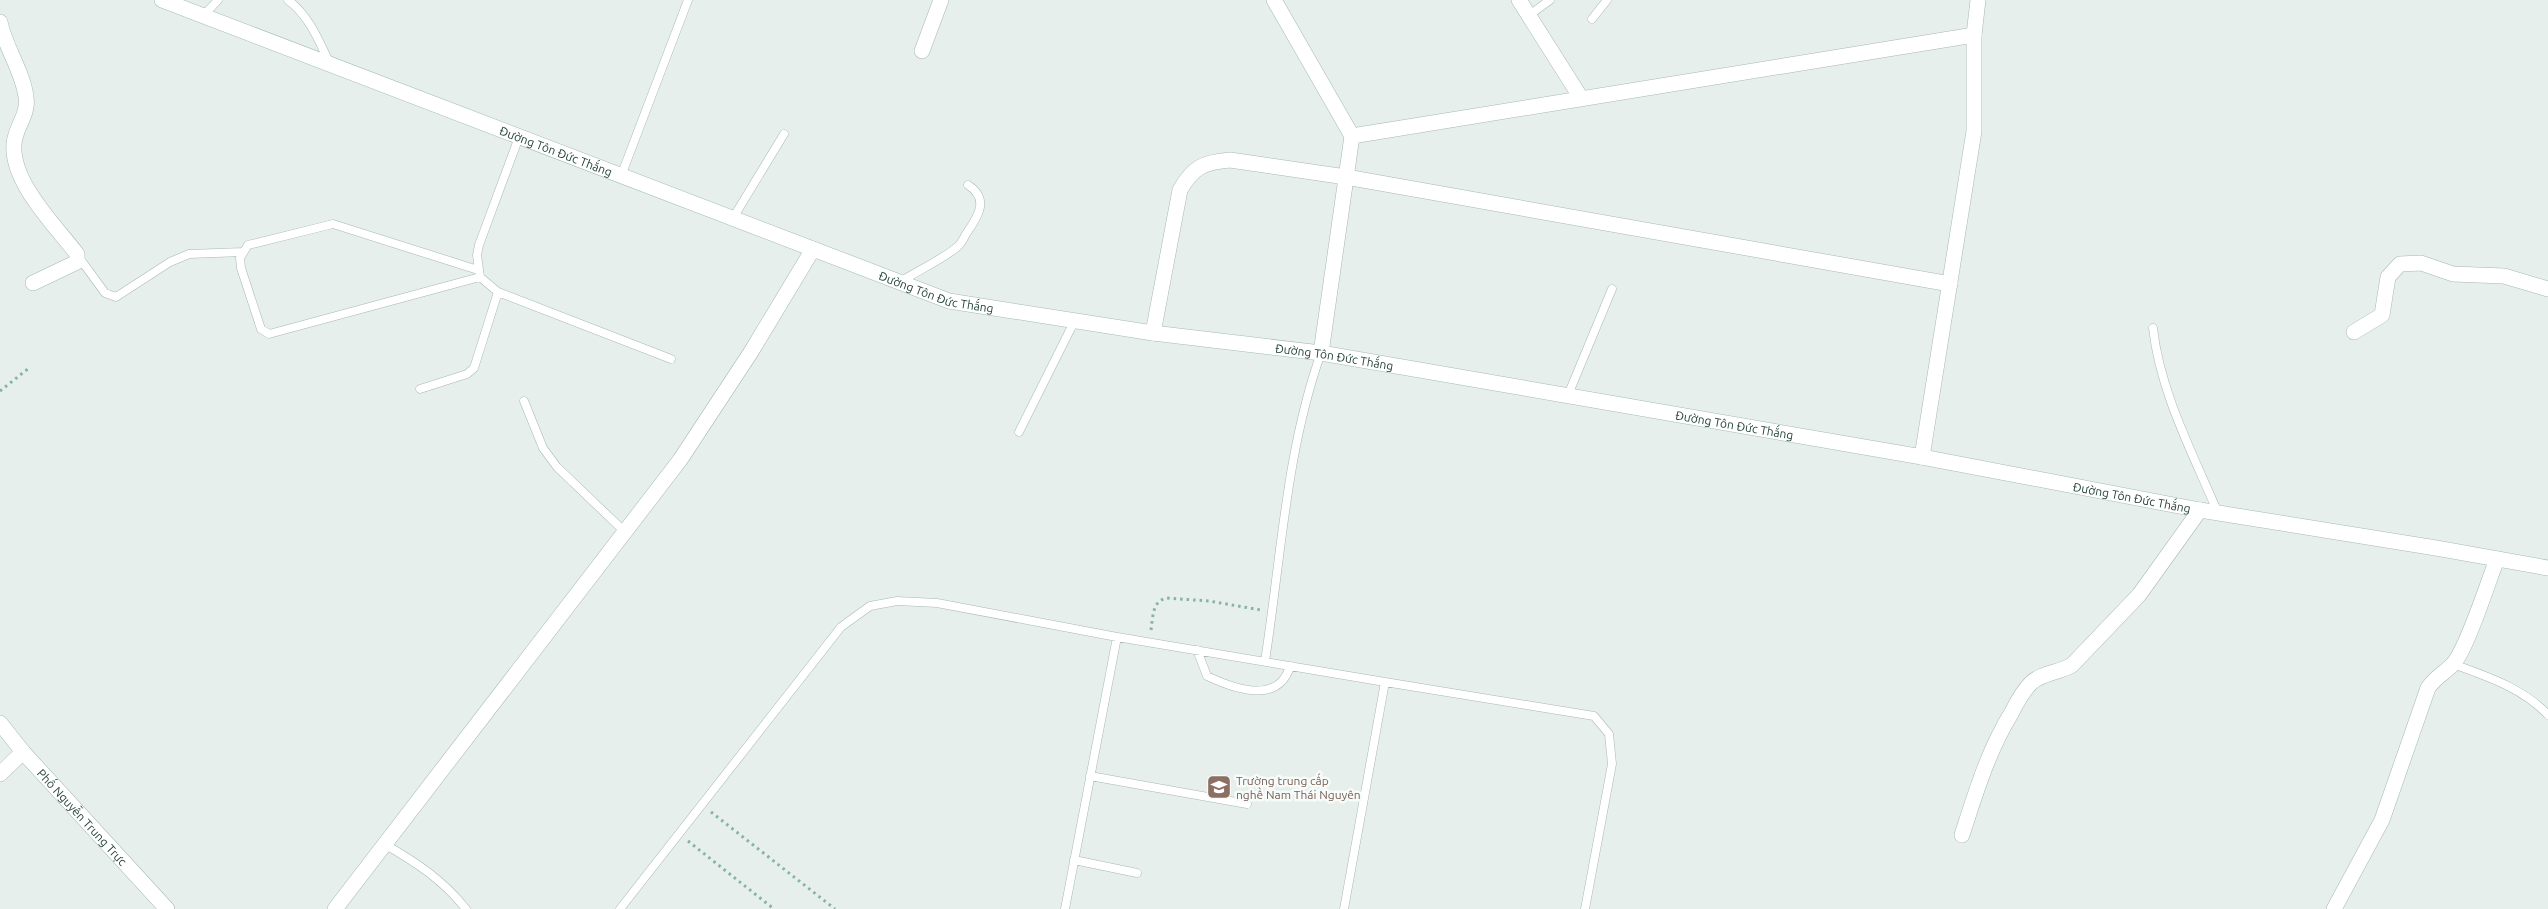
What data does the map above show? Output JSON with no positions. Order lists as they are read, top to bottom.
{
  "streets": {
    "street": ["Đường Tôn Đức Thắng", "Phố Nguyễn Trung Trực"]
  },
  "places": {
    "school or university": ["Trường trung cấp nghề Nam Thái Nguyên"]
  }
}
